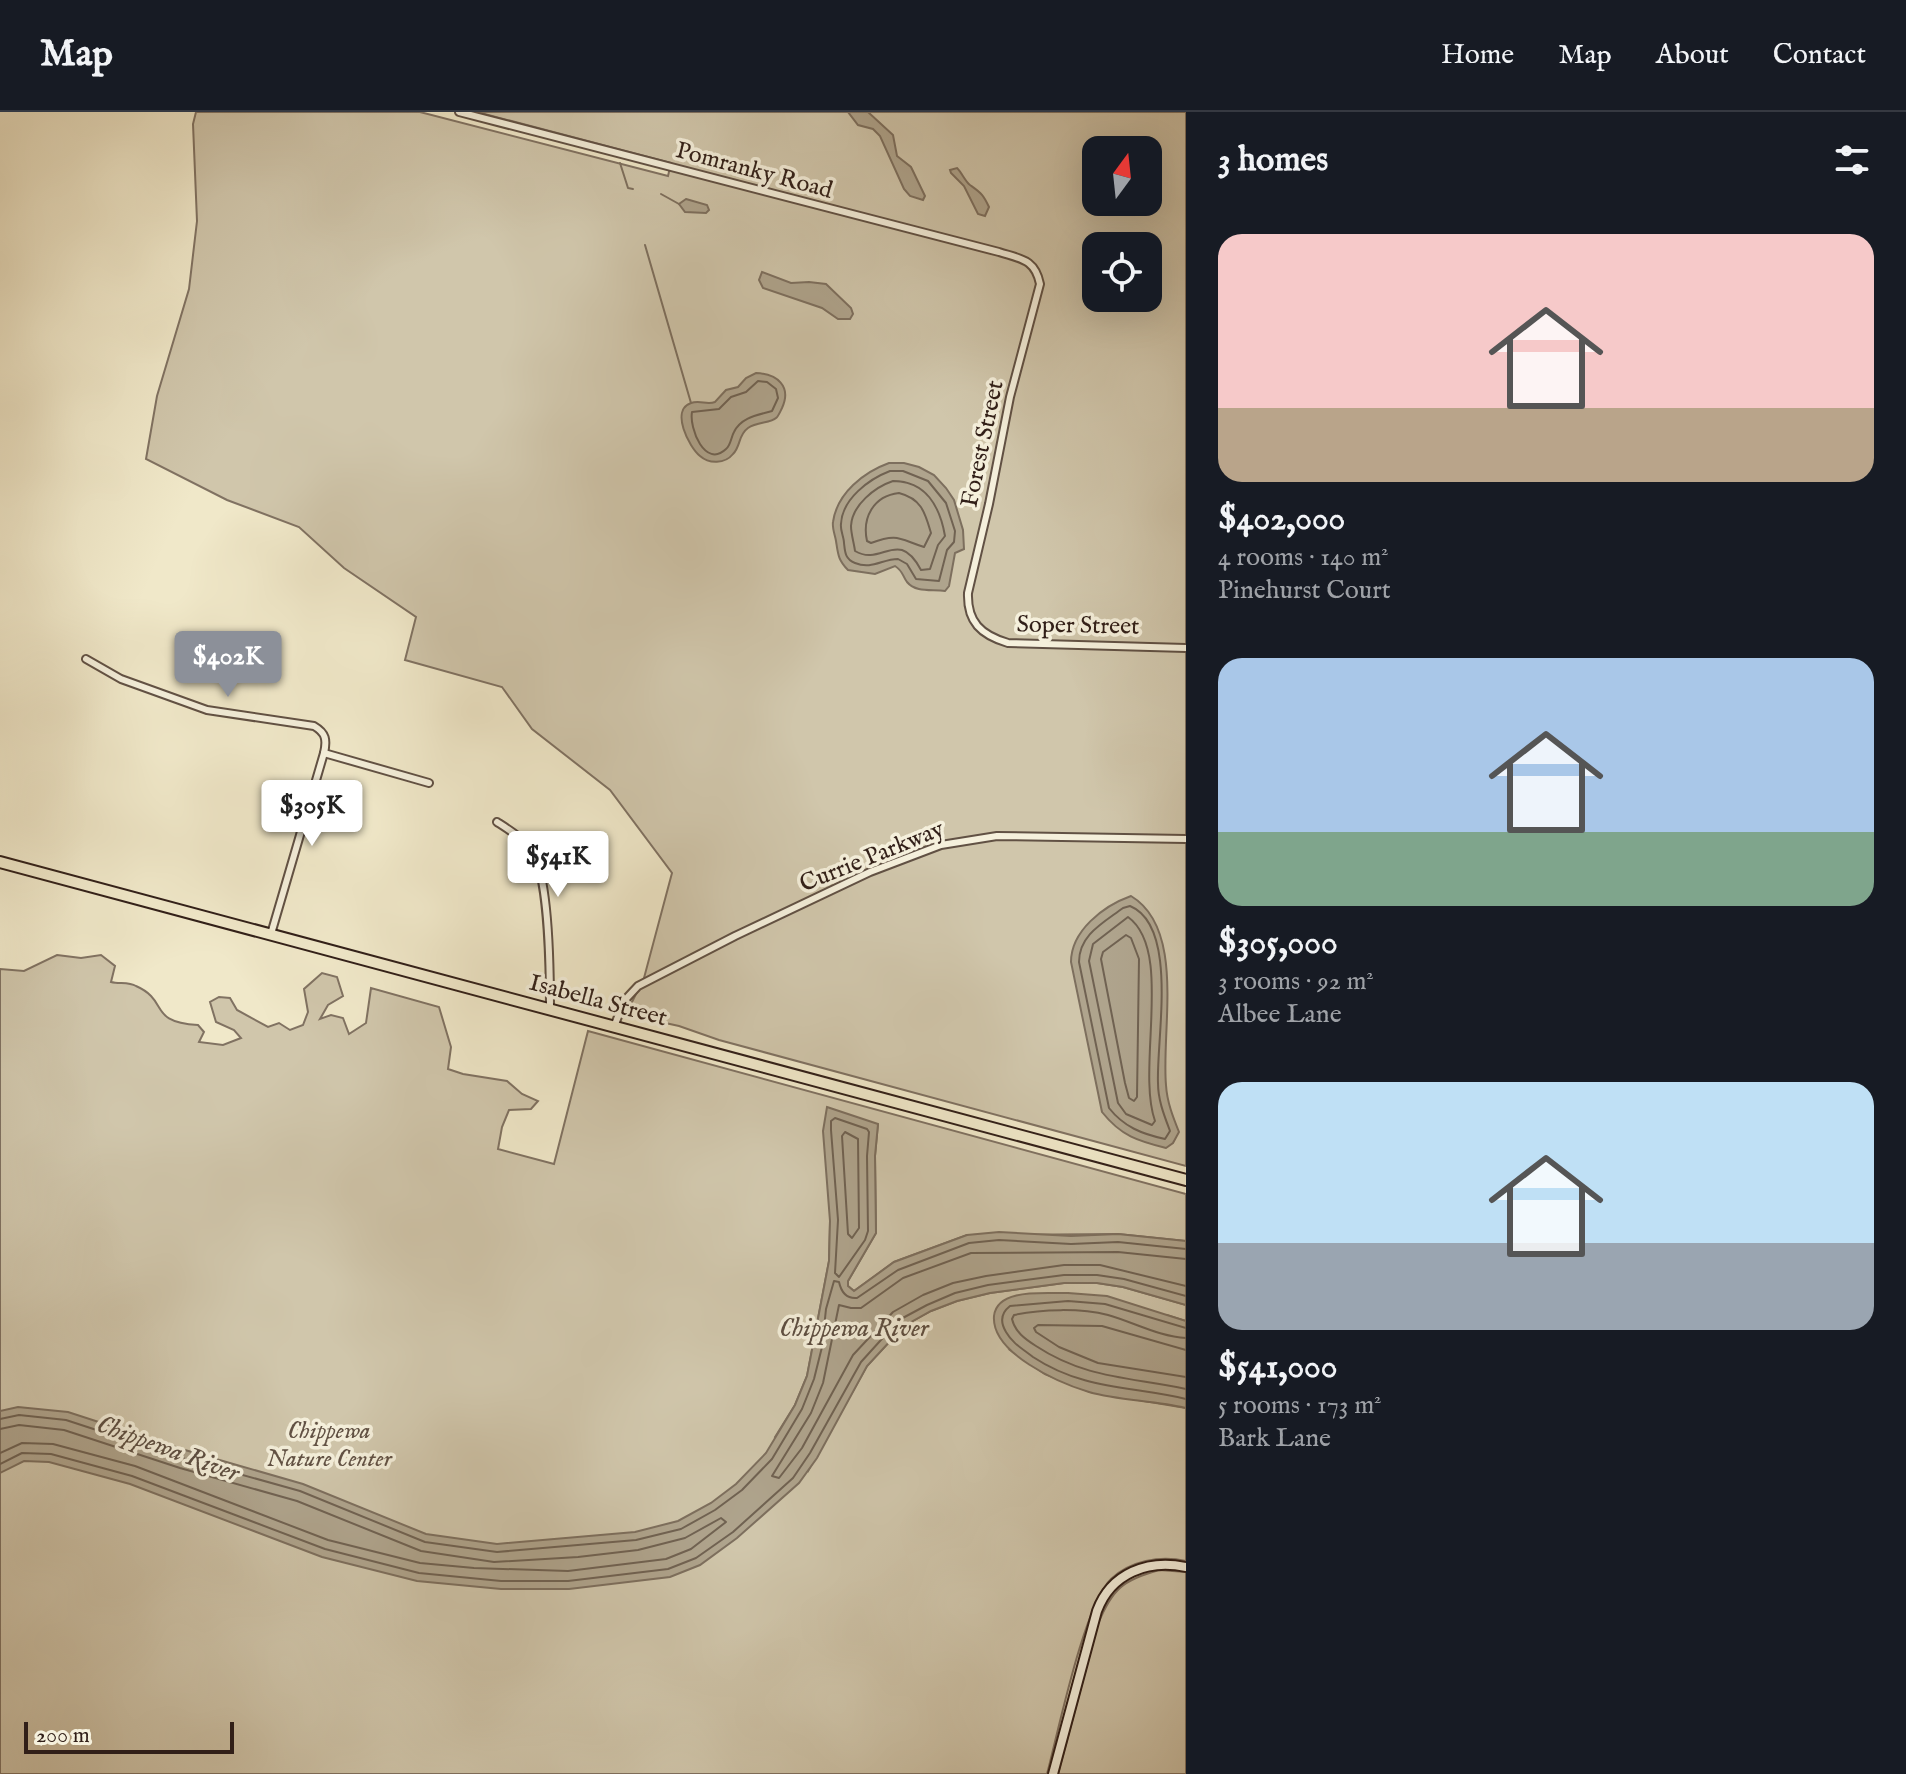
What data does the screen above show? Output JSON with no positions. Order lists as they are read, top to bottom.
{
  "streets": {
    "highway": ["Isabella Street"],
    "street": [
      "Pomranky Road",
      "Forest Street",
      "Soper Street",
      "Currie Parkway"
    ]
  },
  "crossings": [
    ["Pomranky Road", "Forest Street"],
    ["Forest Street", "Soper Street"],
    ["Currie Parkway", "Isabella Street"]
  ],
  "water": ["Chippewa River"],
  "parks": ["Chippewa Nature Center"],
  "scale_bar": "200 m",
  "north": "top",
  "page": {
    "header": "Map",
    "nav": [
      "Home",
      "Map",
      "About",
      "Contact"
    ],
    "heading": "3 homes",
    "list": [
      {
        "name": "$402,000",
        "note": "4 rooms · 140 m² · Pinehurst Court"
      },
      {
        "name": "$305,000",
        "note": "3 rooms · 92 m² · Albee Lane"
      },
      {
        "name": "$541,000",
        "note": "5 rooms · 173 m² · Bark Lane"
      }
    ],
    "price": ["$402K", "$305K", "$541K"],
    "scale": "200 m"
  }
}
